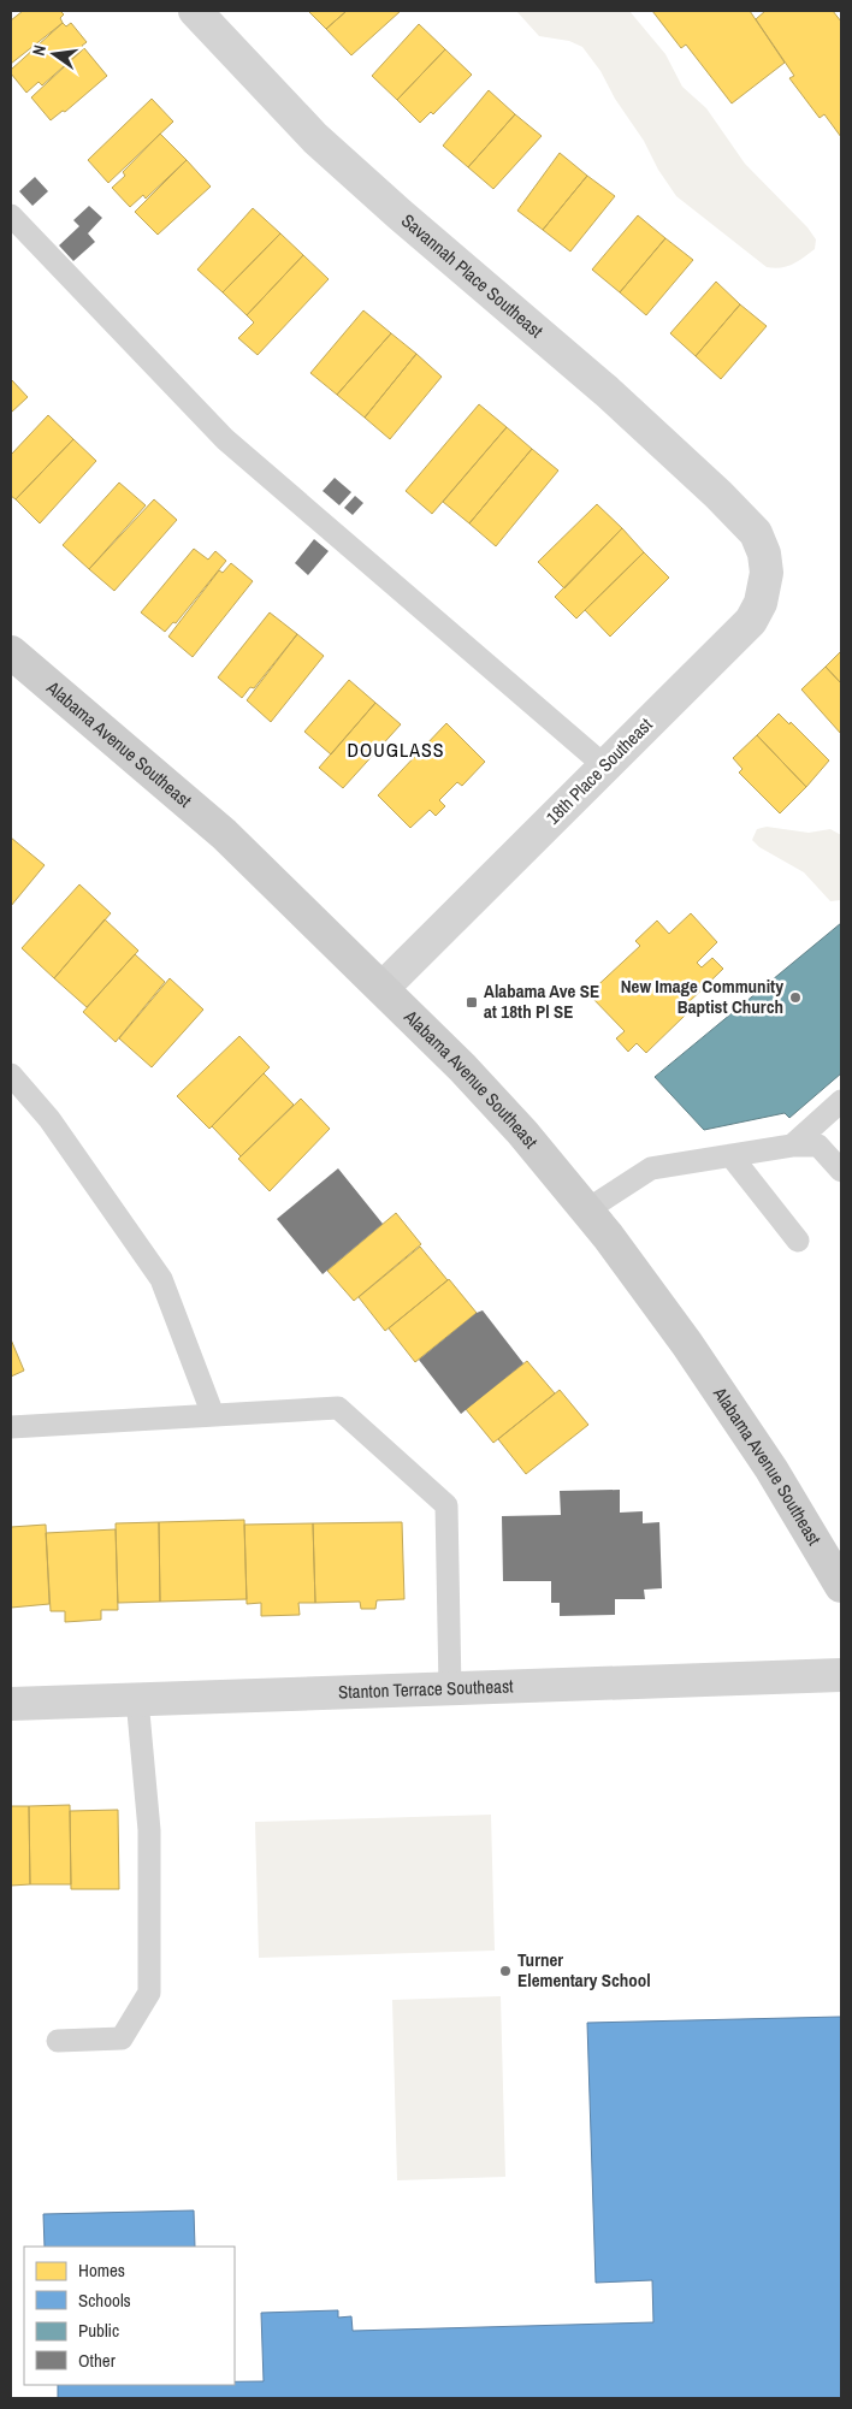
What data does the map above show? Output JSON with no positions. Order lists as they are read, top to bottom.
{
  "streets": {
    "main road": ["Alabama Avenue Southeast"],
    "street": ["Savannah Place Southeast", "18th Place Southeast", "Stanton Terrace Southeast"]
  },
  "crossings": [
    ["Savannah Place Southeast", "18th Place Southeast"],
    ["Alabama Avenue Southeast", "18th Place Southeast"]
  ],
  "districts": ["DOUGLASS"],
  "places": {
    "other": ["New Image Community Baptist Church", "Turner Elementary School"],
    "transit": ["Alabama Ave SE at 18th Pl SE"]
  },
  "legend": [
    "Homes",
    "Schools",
    "Public",
    "Other"
  ],
  "north": "left"
}
